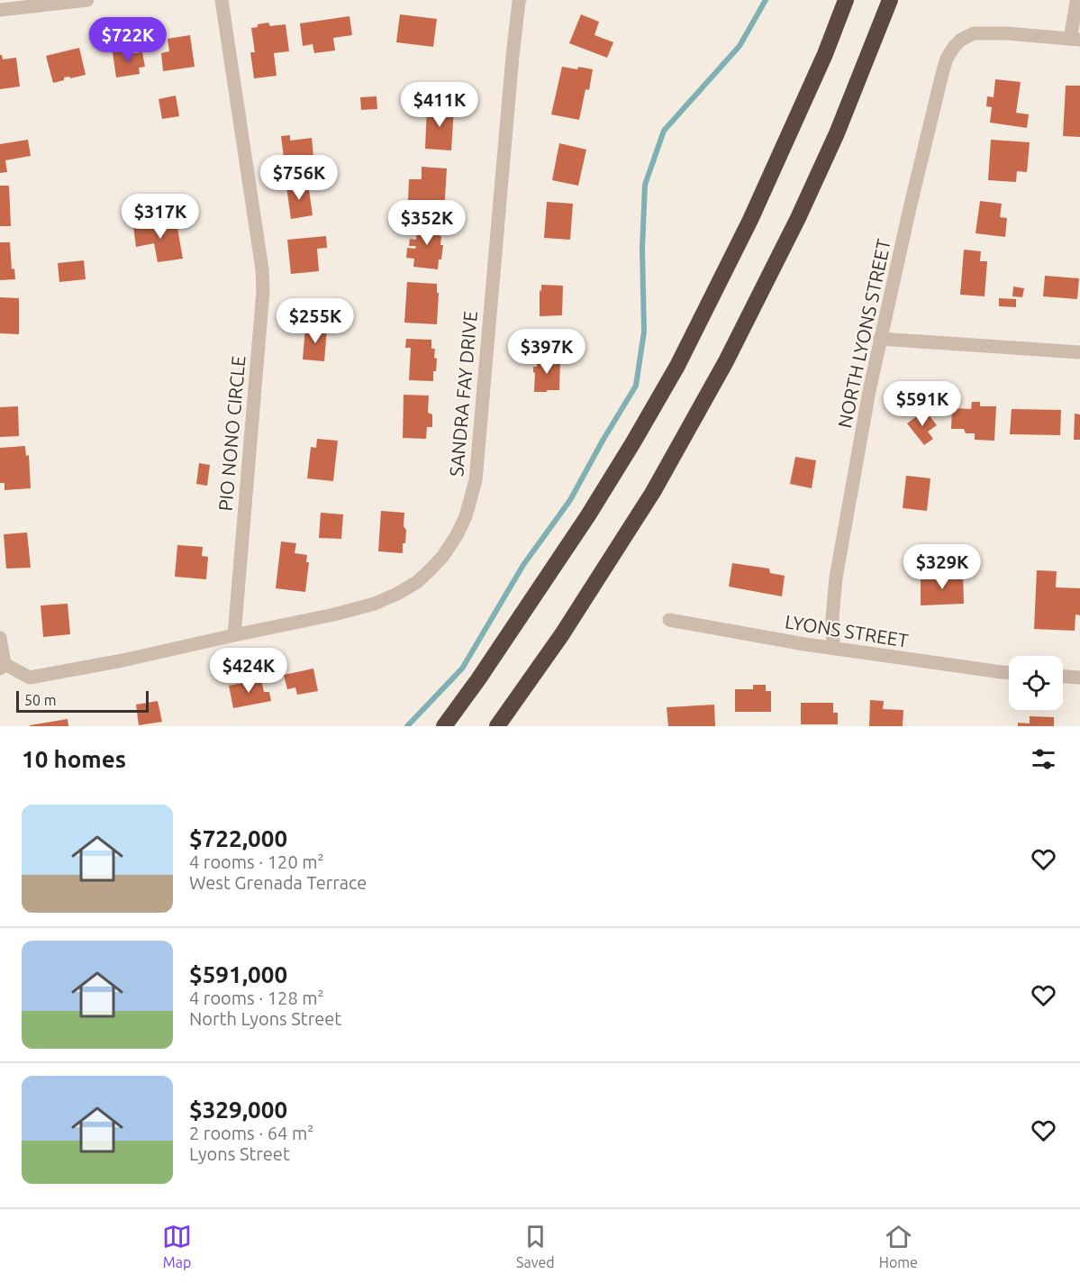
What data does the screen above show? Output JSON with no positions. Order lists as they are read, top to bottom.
{
  "streets": {
    "street": [
      "NORTH LYONS STREET",
      "SANDRA FAY DRIVE",
      "PIO NONO CIRCLE",
      "LYONS STREET"
    ]
  },
  "crossings": [
    ["NORTH LYONS STREET", "LYONS STREET"],
    ["SANDRA FAY DRIVE", "PIO NONO CIRCLE"]
  ],
  "scale_bar": "50 m",
  "page": {
    "price": [
      "$722K",
      "$411K",
      "$756K",
      "$317K",
      "$352K",
      "$255K",
      "$397K",
      "$591K",
      "$329K",
      "$424K"
    ],
    "scale": "50 m",
    "heading": "10 homes",
    "list": [
      {
        "name": "$722,000",
        "note": "4 rooms · 120 m² · West Grenada Terrace"
      },
      {
        "name": "$591,000",
        "note": "4 rooms · 128 m² · North Lyons Street"
      },
      {
        "name": "$329,000",
        "note": "2 rooms · 64 m² · Lyons Street"
      }
    ],
    "tabs": ["Map", "Saved", "Home"]
  }
}
